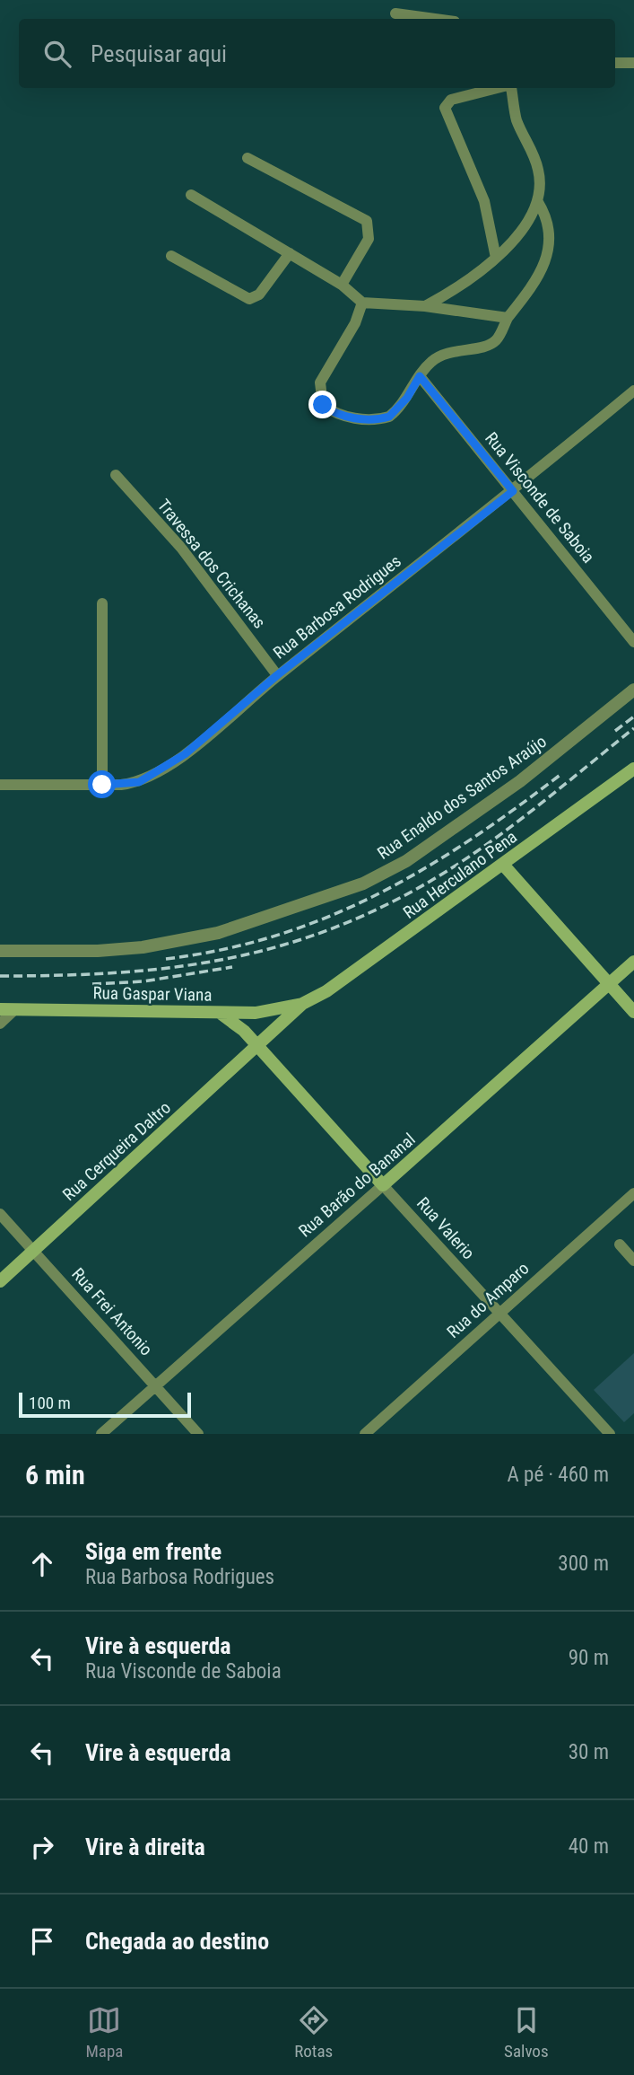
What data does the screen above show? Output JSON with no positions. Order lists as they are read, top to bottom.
{
  "streets": {
    "main road": [
      "Rua Herculano Pena",
      "Rua Gaspar Viana",
      "Rua Cerqueira Daltro",
      "Rua Barão do Bananal",
      "Rua Valerio"
    ],
    "street": [
      "Rua Visconde de Saboia",
      "Travessa dos Crichanas",
      "Rua Barbosa Rodrigues",
      "Rua Enaldo dos Santos Araújo",
      "Rua do Amparo",
      "Rua Frei Antonio"
    ]
  },
  "crossings": [
    ["Rua Visconde de Saboia", "Rua Barbosa Rodrigues"],
    ["Travessa dos Crichanas", "Rua Barbosa Rodrigues"],
    ["Rua Herculano Pena", "Rua Gaspar Viana"],
    ["Rua Herculano Pena", "Rua Cerqueira Daltro"],
    ["Rua Gaspar Viana", "Rua Cerqueira Daltro"],
    ["Rua Cerqueira Daltro", "Rua Valerio"],
    ["Rua Cerqueira Daltro", "Rua Frei Antonio"],
    ["Rua Barão do Bananal", "Rua Valerio"],
    ["Rua Barão do Bananal", "Rua Frei Antonio"],
    ["Rua Valerio", "Rua do Amparo"]
  ],
  "scale_bar": "100 m",
  "page": {
    "search": "Pesquisar aqui",
    "scale": "100 m",
    "heading": ["6 min", "A pé · 460 m"],
    "list": [
      ["Siga em frente", "Rua Barbosa Rodrigues", "300 m"],
      ["Vire à esquerda", "Rua Visconde de Saboia", "90 m"],
      ["Vire à esquerda", "30 m"],
      ["Vire à direita", "40 m"],
      "Chegada ao destino"
    ],
    "nav": ["Mapa", "Rotas", "Salvos"]
  }
}
